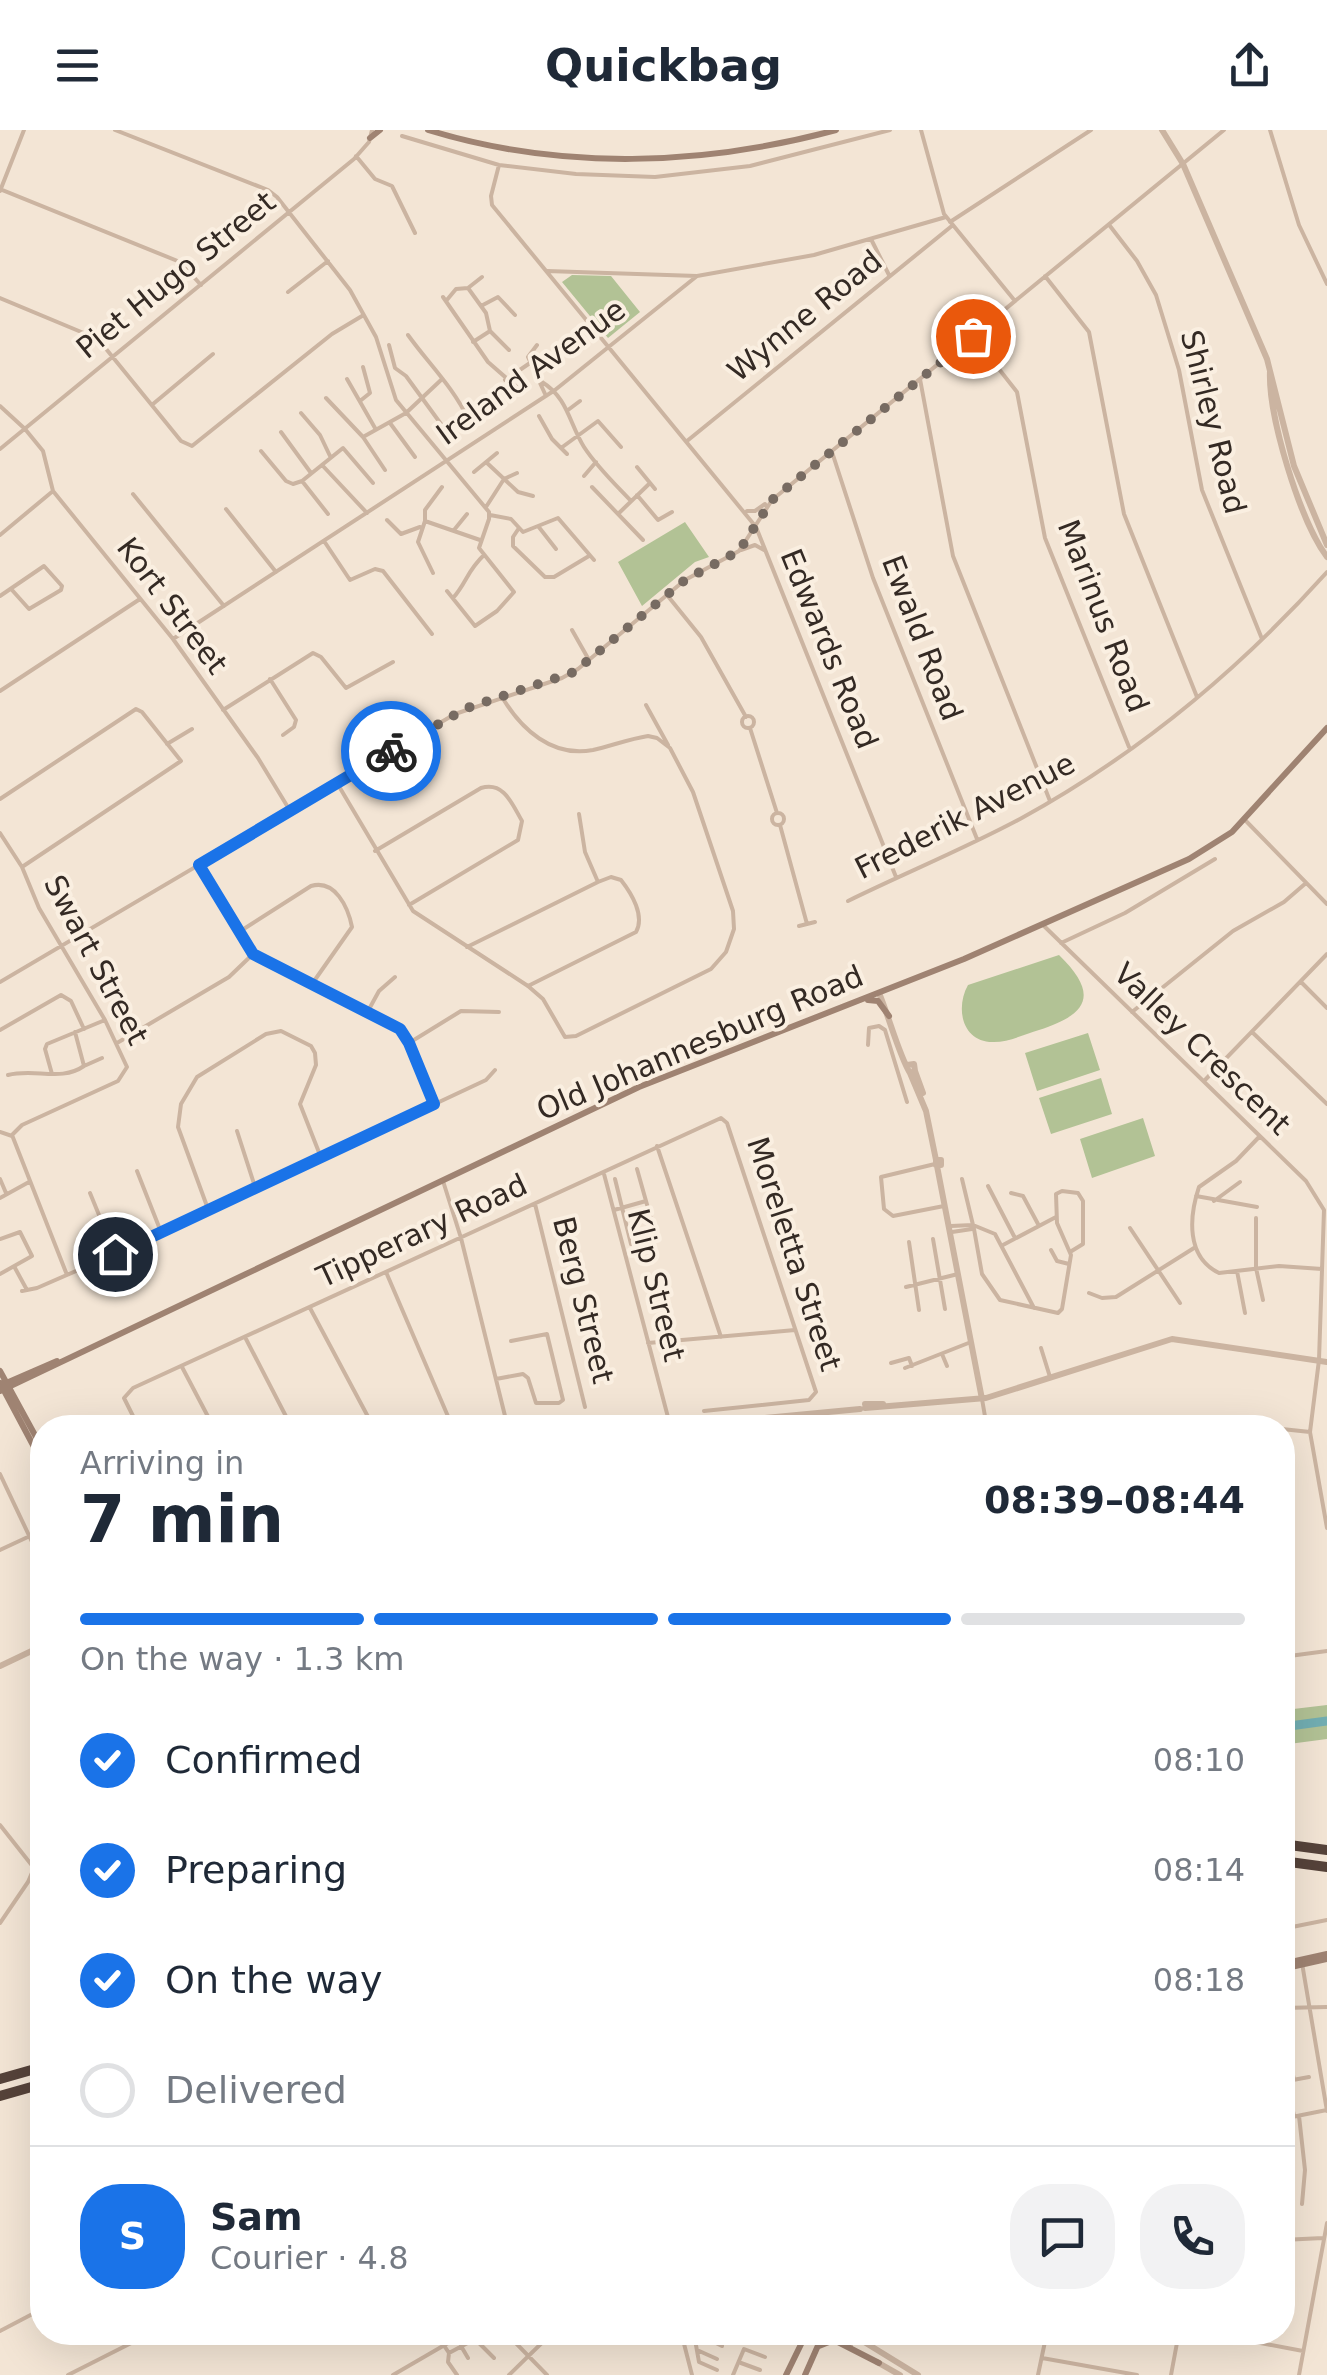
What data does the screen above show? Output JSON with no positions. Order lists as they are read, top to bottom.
{
  "streets": {
    "main road": ["Old Johannesburg Road"],
    "street": [
      "Piet Hugo Street",
      "Wynne Road",
      "Ireland Avenue",
      "Shirley Road",
      "Kort Street",
      "Marinus Road",
      "Ewald Road",
      "Edwards Road",
      "Frederik Avenue",
      "Swart Street",
      "Valley Crescent",
      "Tipperary Road",
      "Moreletta Street",
      "Klip Street",
      "Berg Street"
    ]
  },
  "crossings": [
    ["Piet Hugo Street", "Kort Street"],
    ["Wynne Road", "Ireland Avenue"],
    ["Wynne Road", "Edwards Road"],
    ["Ireland Avenue", "Kort Street"],
    ["Ireland Avenue", "Edwards Road"],
    ["Shirley Road", "Frederik Avenue"],
    ["Marinus Road", "Frederik Avenue"],
    ["Ewald Road", "Frederik Avenue"],
    ["Edwards Road", "Frederik Avenue"],
    ["Old Johannesburg Road", "Valley Crescent"],
    ["Tipperary Road", "Moreletta Street"],
    ["Tipperary Road", "Klip Street"],
    ["Tipperary Road", "Berg Street"]
  ],
  "page": {
    "header": "Quickbag",
    "heading": ["7 min", "Arriving in", "08:39–08:44"],
    "panel": ["Sam", "Courier · 4.8"],
    "bar": "On the way · 1.3 km",
    "list": [
      ["Confirmed", "08:10"],
      ["Preparing", "08:14"],
      ["On the way", "08:18"],
      "Delivered"
    ],
    "round": "S"
  }
}
